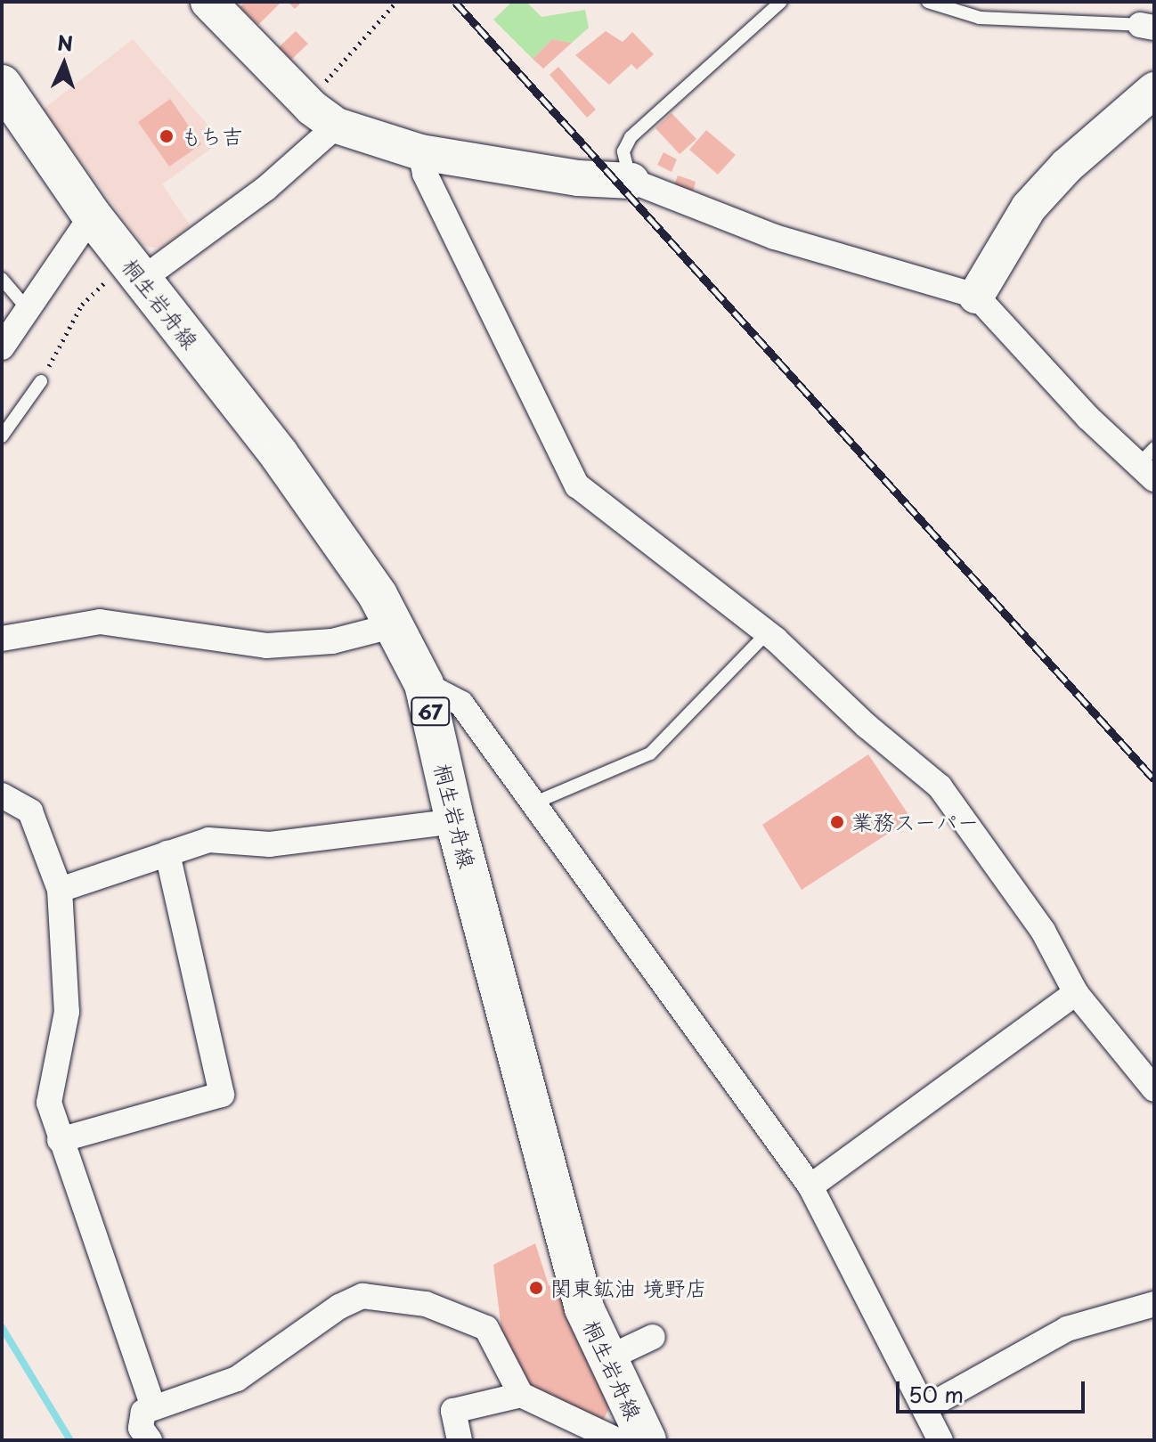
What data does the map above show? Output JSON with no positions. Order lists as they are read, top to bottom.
{
  "streets": {
    "main road": ["桐生岩舟線", "67"]
  },
  "places": ["もち吉", "業務スーパー", "関東鉱油 境野店"],
  "scale_bar": "50 m",
  "north": "top"
}
